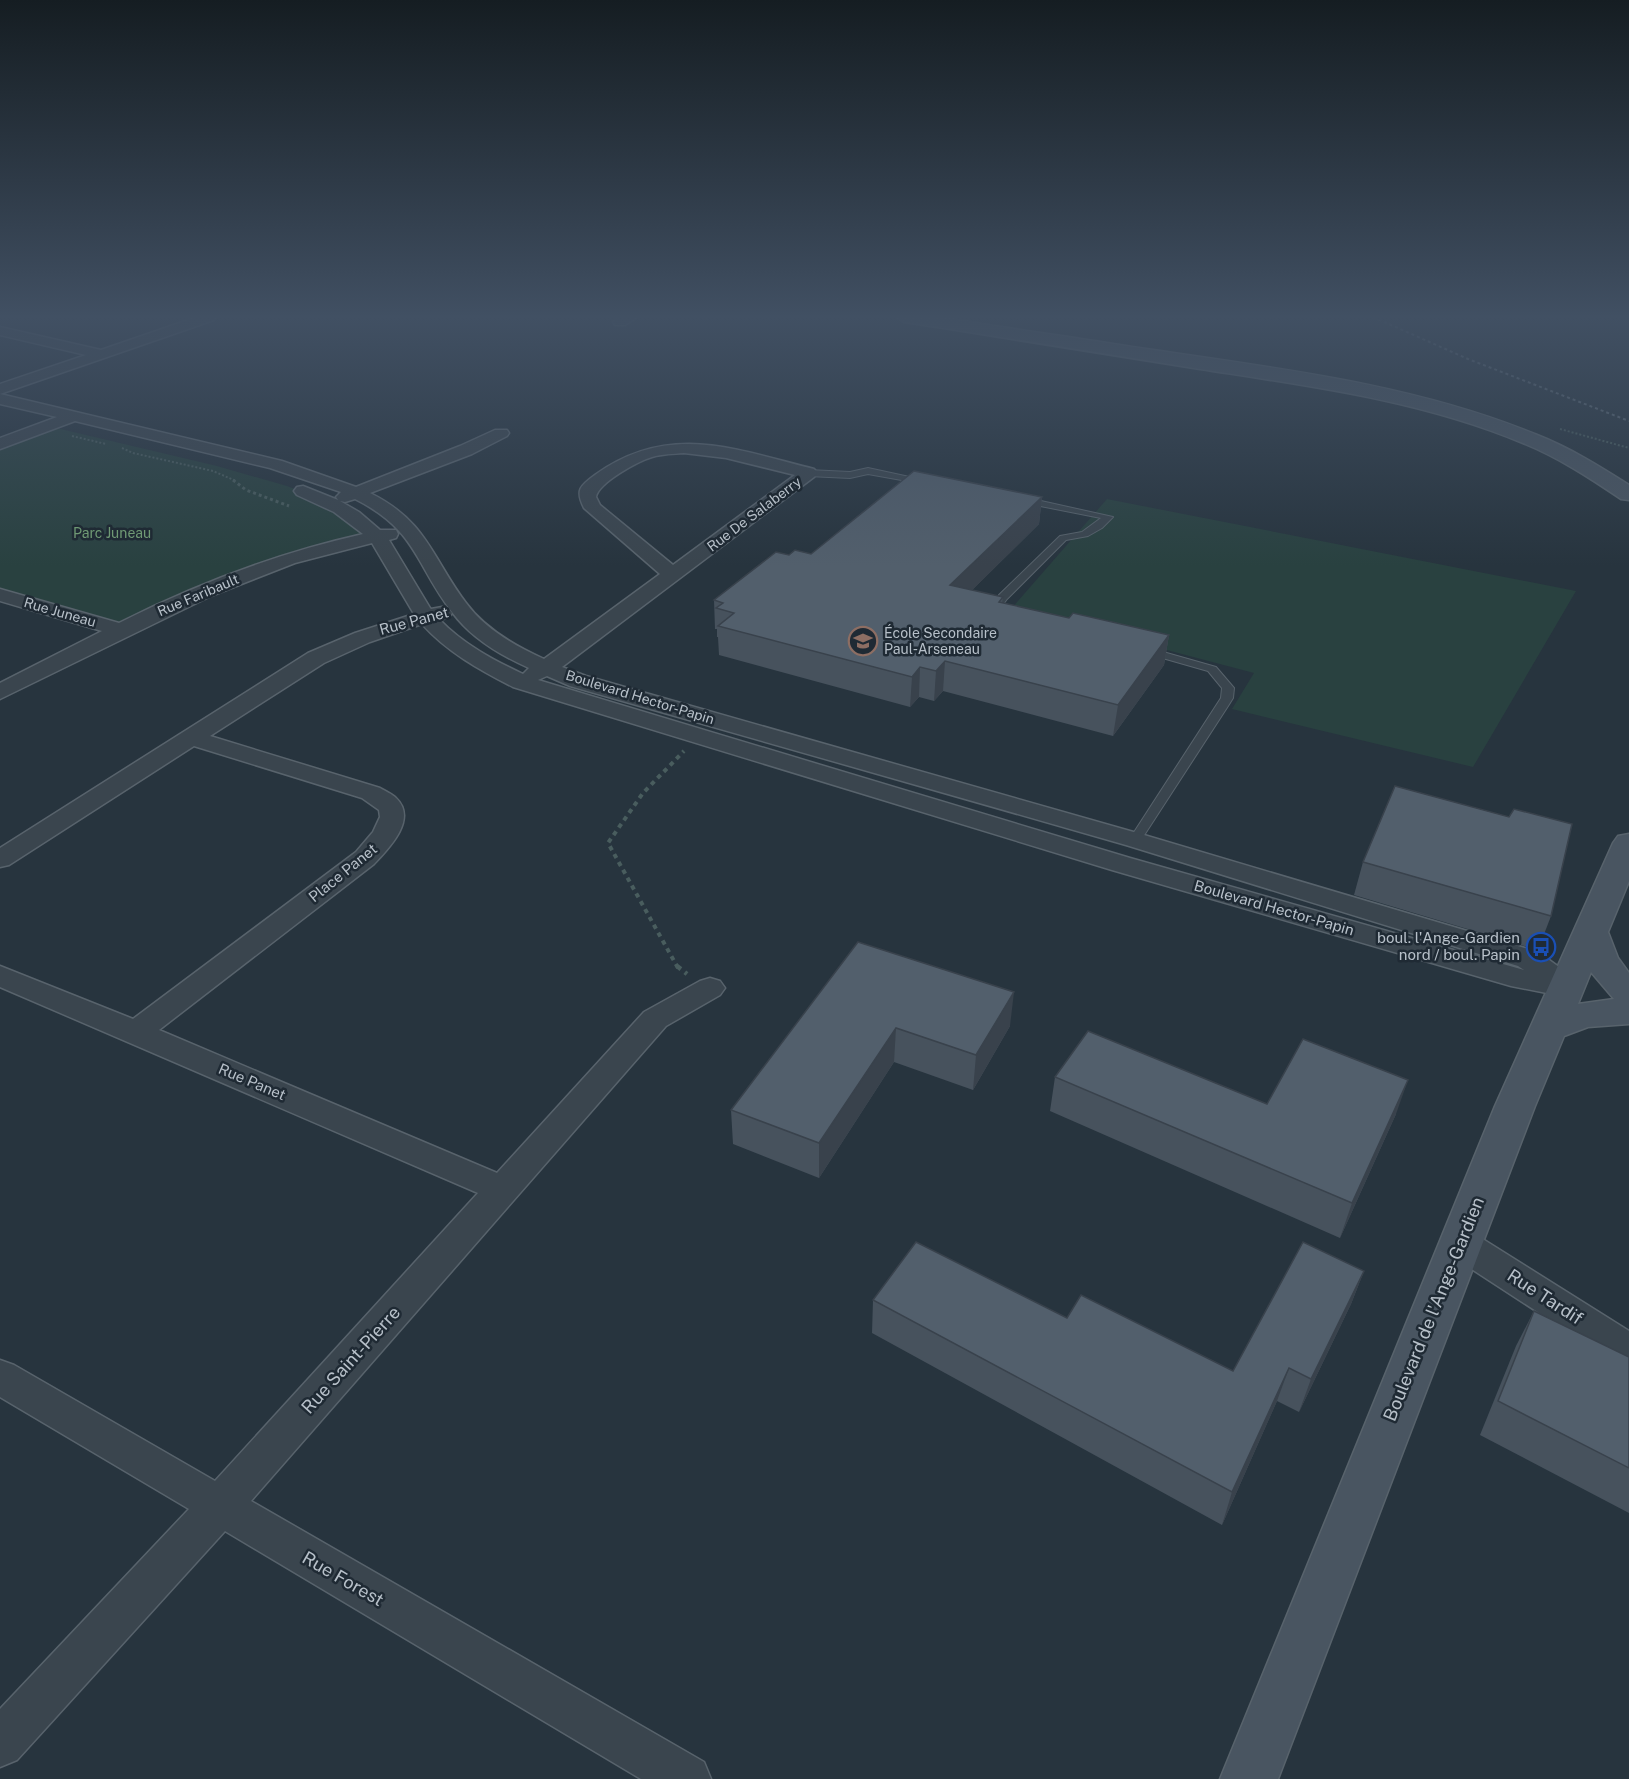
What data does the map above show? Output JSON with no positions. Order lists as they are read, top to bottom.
{
  "streets": {
    "main road": ["Boulevard Hector-Papin", "Boulevard de l'Ange-Gardien"],
    "street": [
      "Rue De Salaberry",
      "Rue Faribault",
      "Rue Juneau",
      "Rue Panet",
      "Place Panet",
      "Rue Tardif",
      "Rue Saint-Pierre",
      "Rue Forest"
    ]
  },
  "crossings": [
    ["Rue De Salaberry", "Boulevard Hector-Papin"],
    ["Rue Faribault", "Rue Juneau"],
    ["Rue Faribault", "Boulevard Hector-Papin"],
    ["Rue Panet", "Boulevard Hector-Papin"],
    ["Rue Panet", "Place Panet"],
    ["Rue Panet", "Rue Saint-Pierre"],
    ["Boulevard Hector-Papin", "Boulevard de l'Ange-Gardien"],
    ["Rue Tardif", "Boulevard de l'Ange-Gardien"],
    ["Rue Saint-Pierre", "Rue Forest"]
  ],
  "parks": ["Parc Juneau"],
  "places": {
    "school or university": ["École Secondaire Paul-Arseneau"],
    "bus stop": ["boul. l'Ange-Gardien nord / boul. Papin"]
  }
}
